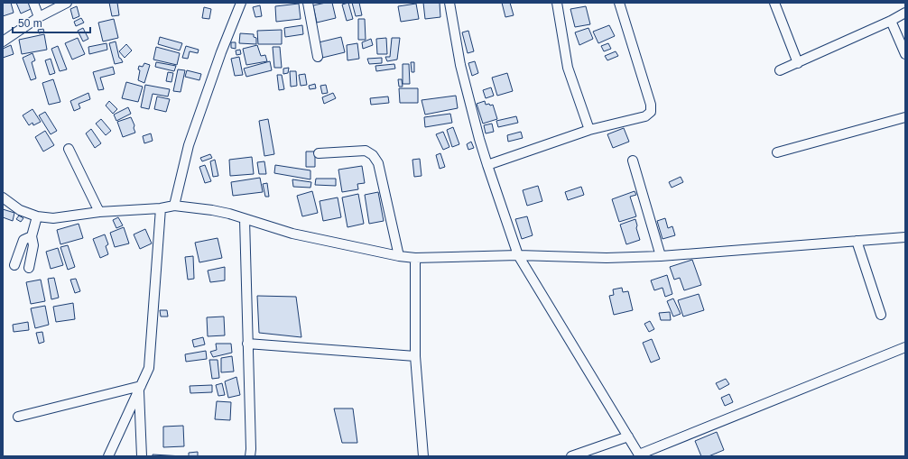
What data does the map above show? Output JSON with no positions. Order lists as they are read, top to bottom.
{
  "scale_bar": "50 m"
}
